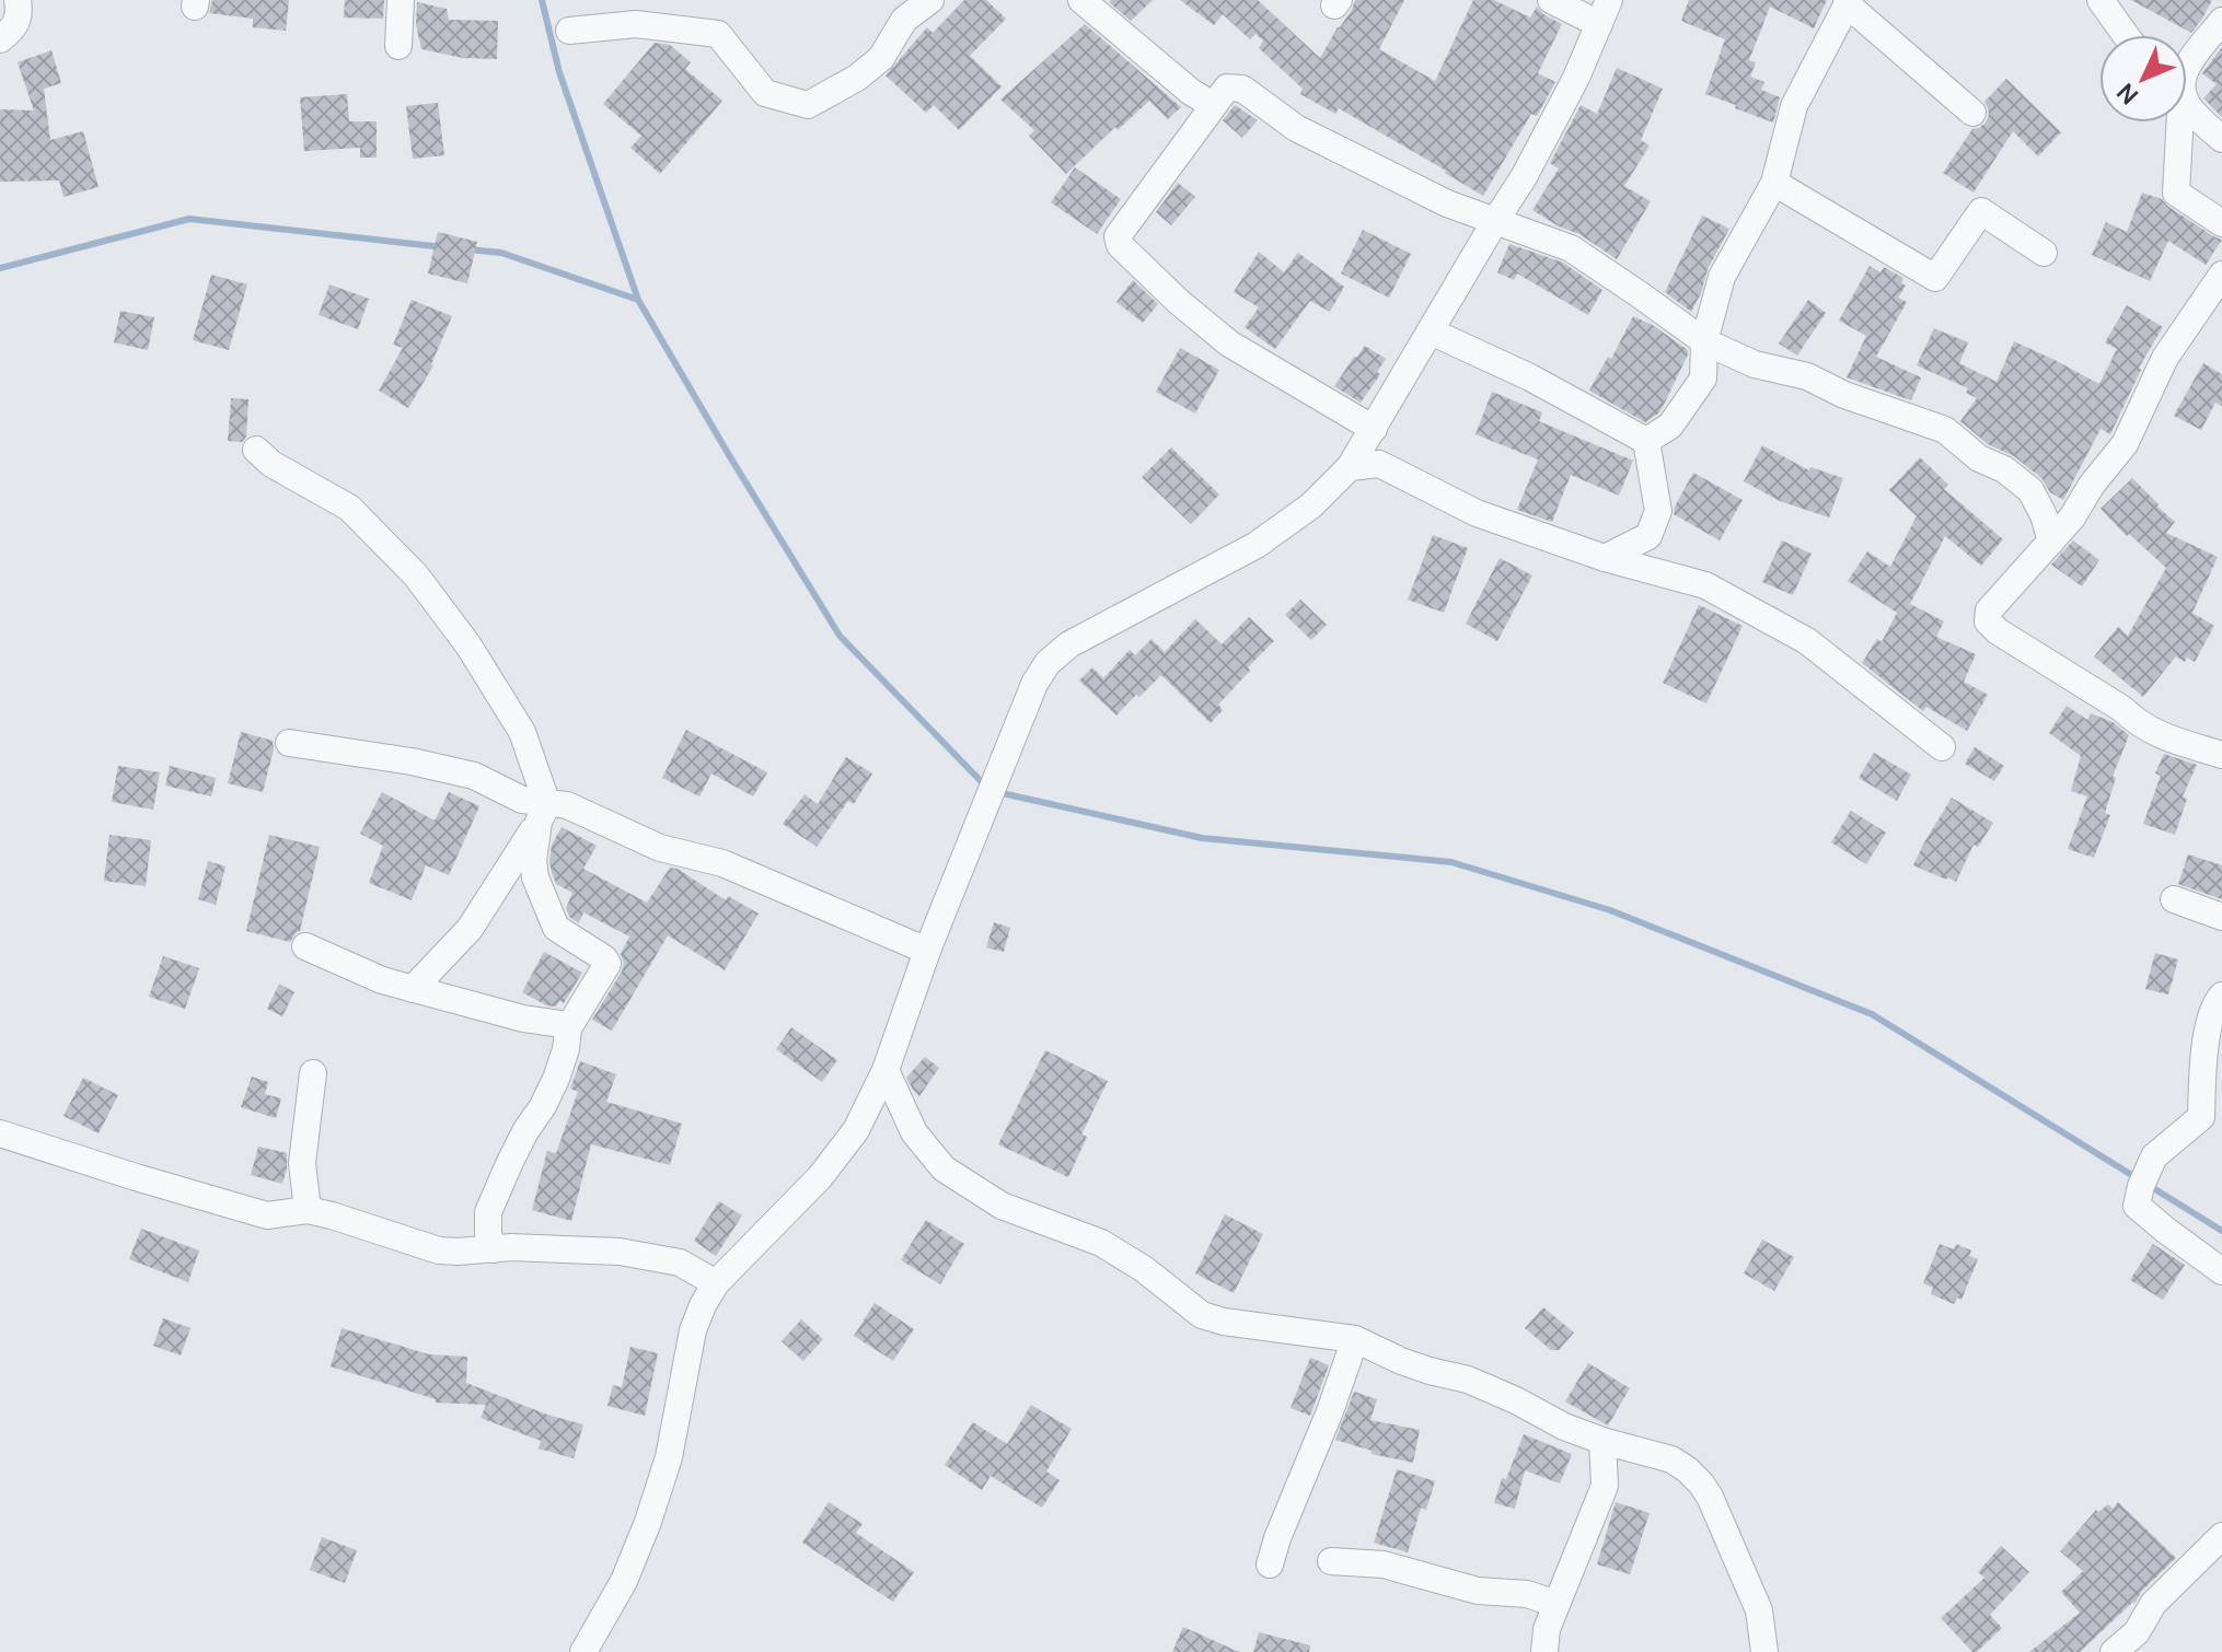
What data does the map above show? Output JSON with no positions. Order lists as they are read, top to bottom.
{
  "north": "bottom left"
}
